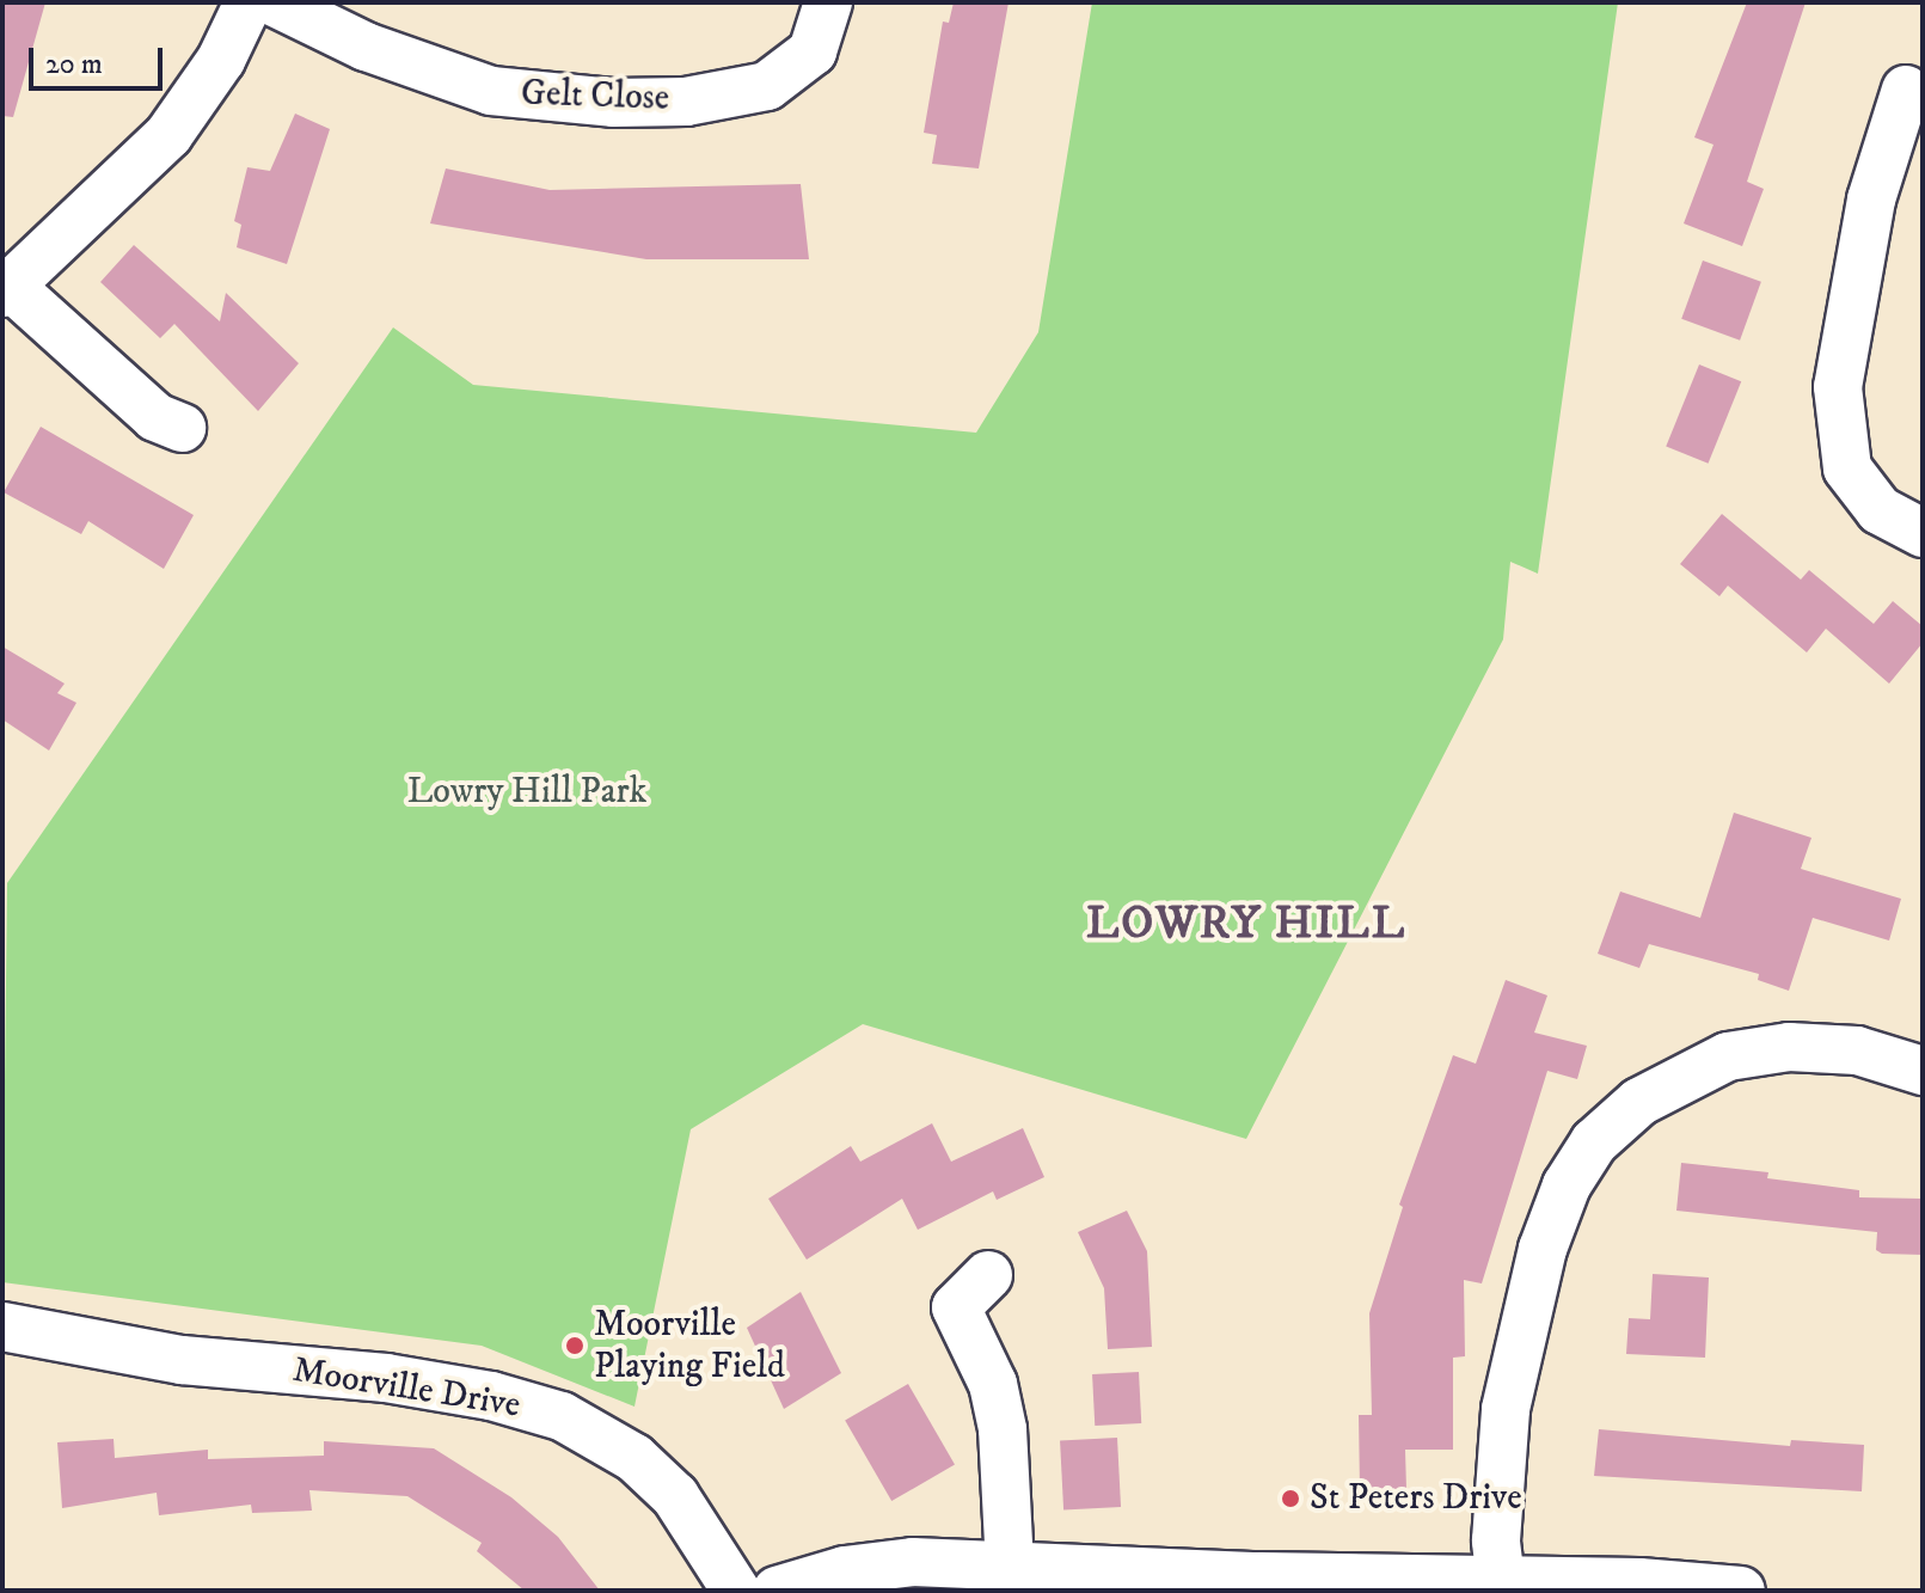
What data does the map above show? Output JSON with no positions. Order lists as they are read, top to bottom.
{
  "streets": {
    "street": ["Gelt Close", "Moorville Drive"]
  },
  "districts": ["LOWRY HILL"],
  "parks": ["Lowry Hill Park"],
  "places": ["Moorville Playing Field", "St Peters Drive"],
  "scale_bar": "20 m"
}
